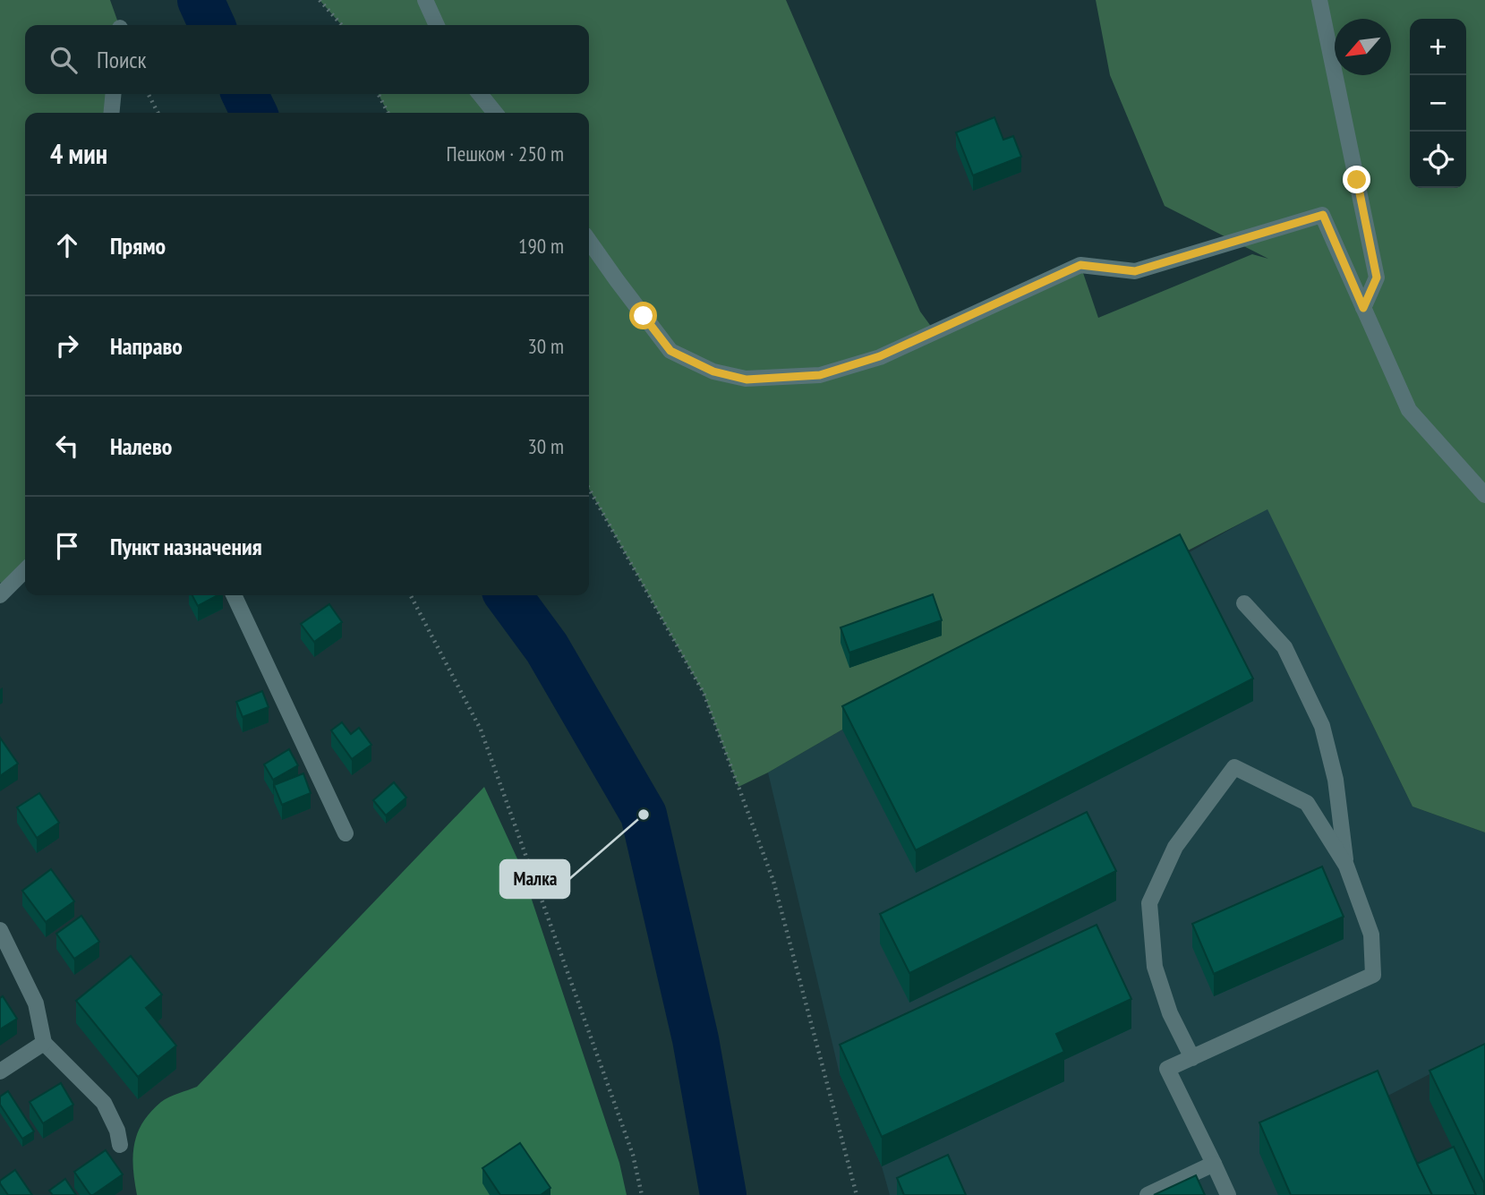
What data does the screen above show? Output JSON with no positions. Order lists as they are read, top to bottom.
{
  "places": ["Малка"],
  "north": "bottom left",
  "page": {
    "map_buttons": ["+", "−"],
    "search": "Поиск",
    "heading": ["4 мин", "Пешком · 250 m"],
    "list": [
      ["Прямо", "190 m"],
      ["Направо", "30 m"],
      ["Налево", "30 m"],
      "Пункт назначения"
    ]
  }
}
